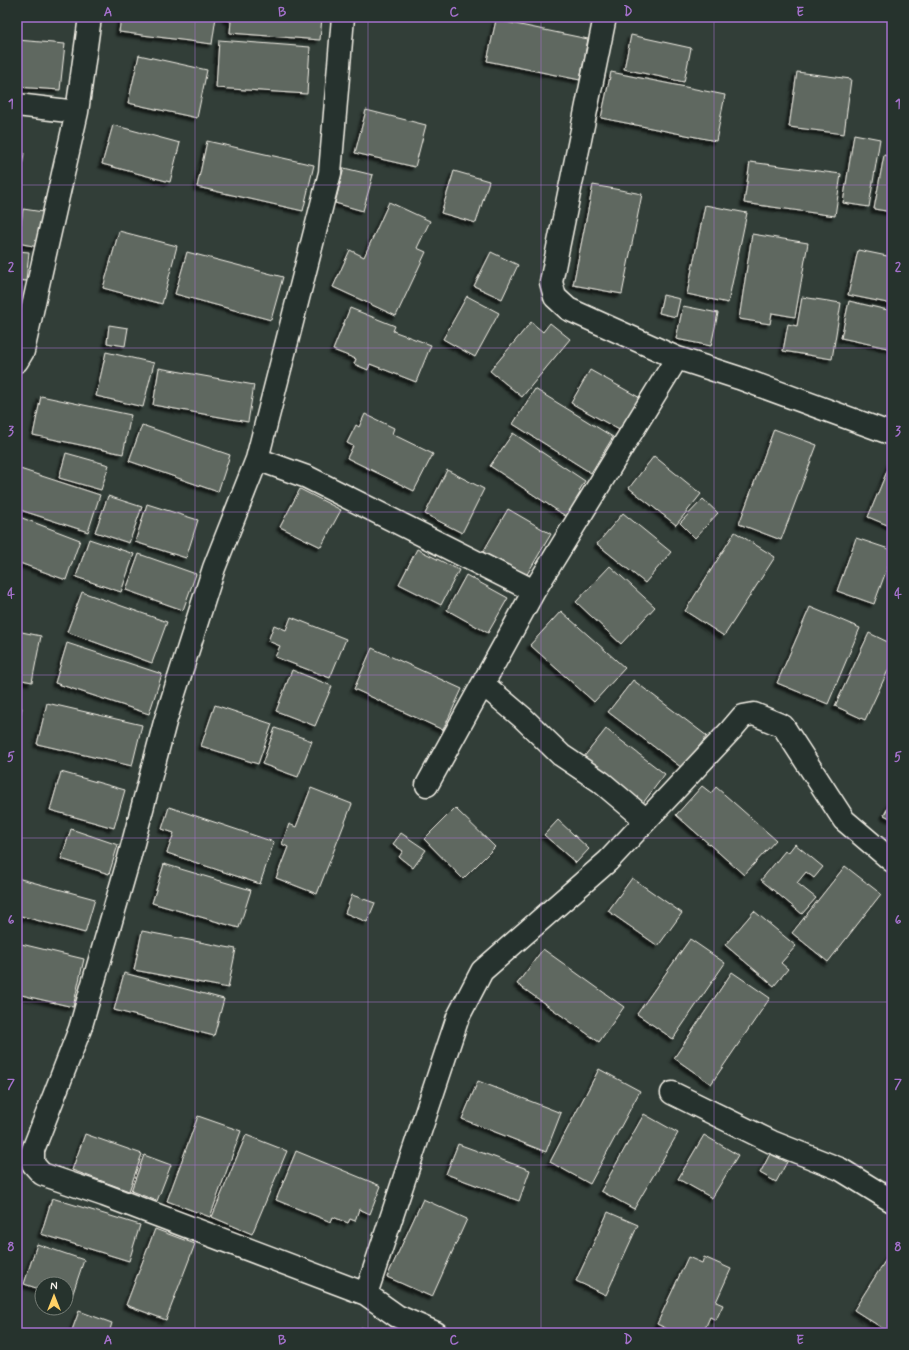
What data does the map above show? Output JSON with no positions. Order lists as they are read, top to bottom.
{
  "north": "top",
  "grid": {
    "columns": [
      "A",
      "B",
      "C",
      "D",
      "E"
    ],
    "rows": [
      "1",
      "2",
      "3",
      "4",
      "5",
      "6",
      "7",
      "8"
    ]
  }
}
